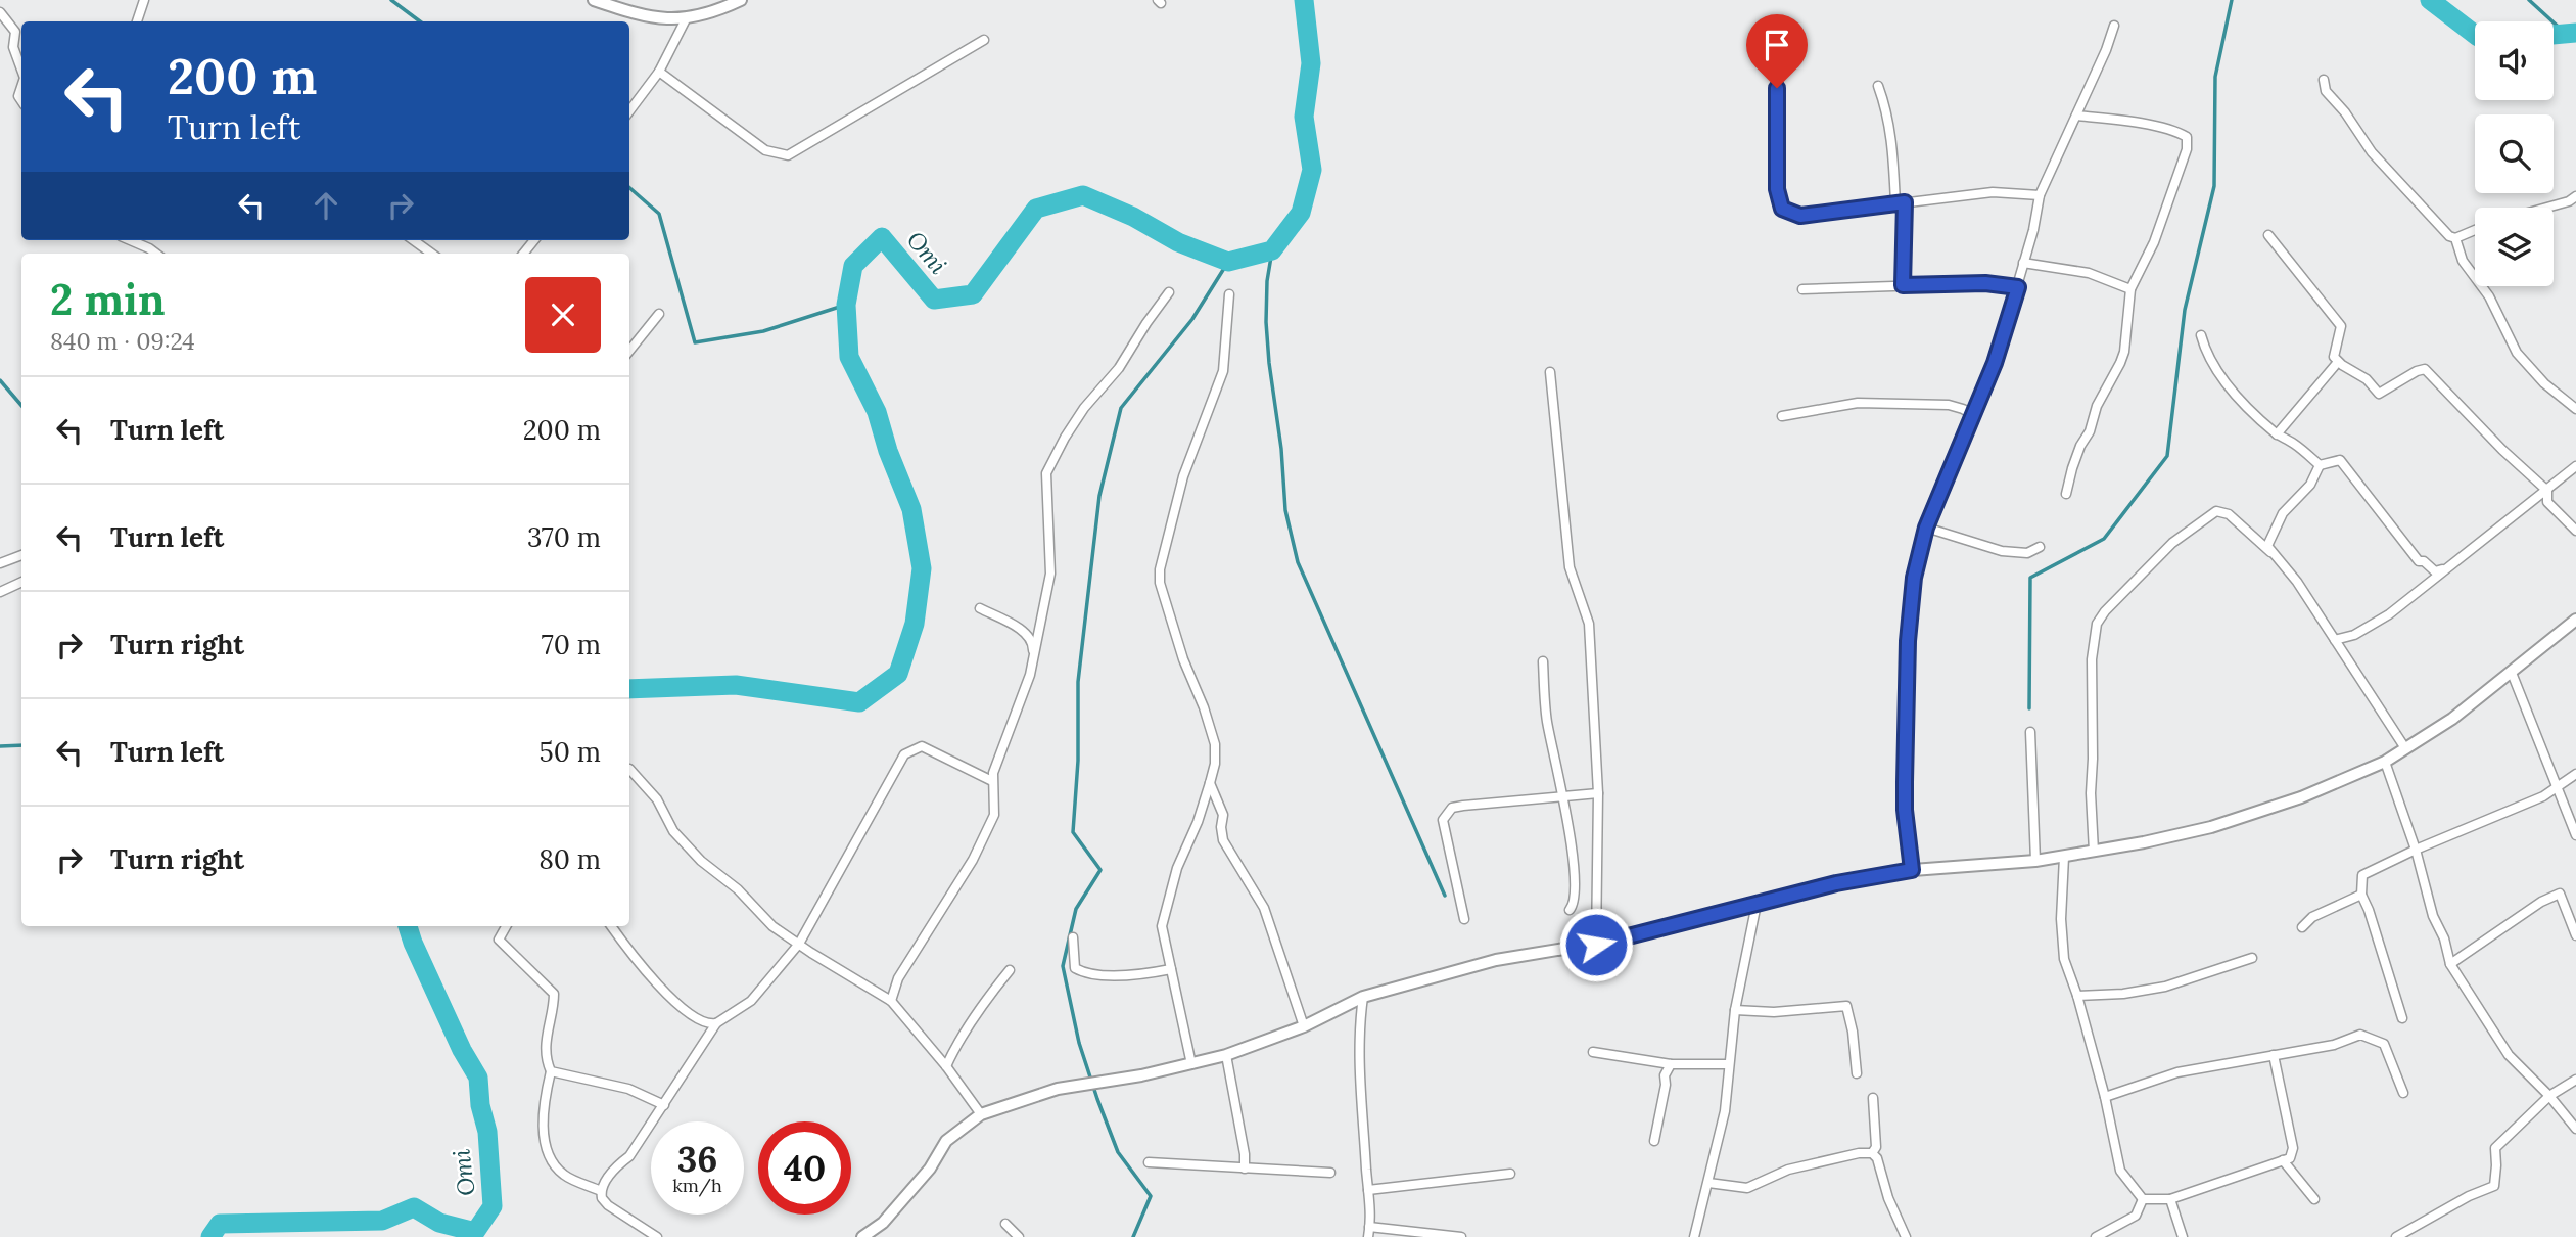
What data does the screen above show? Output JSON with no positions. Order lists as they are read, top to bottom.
{
  "water": ["Omi"],
  "page": {
    "turn": ["200 m", "Turn left"],
    "heading": ["2 min", "840 m · 09:24"],
    "list": [
      {
        "name": "Turn left",
        "value": "200 m"
      },
      {
        "name": "Turn left",
        "value": "370 m"
      },
      {
        "name": "Turn right",
        "value": "70 m"
      },
      {
        "name": "Turn left",
        "value": "50 m"
      },
      {
        "name": "Turn right",
        "value": "80 m"
      }
    ],
    "speed": "36 km/h",
    "limit": "40"
  }
}
